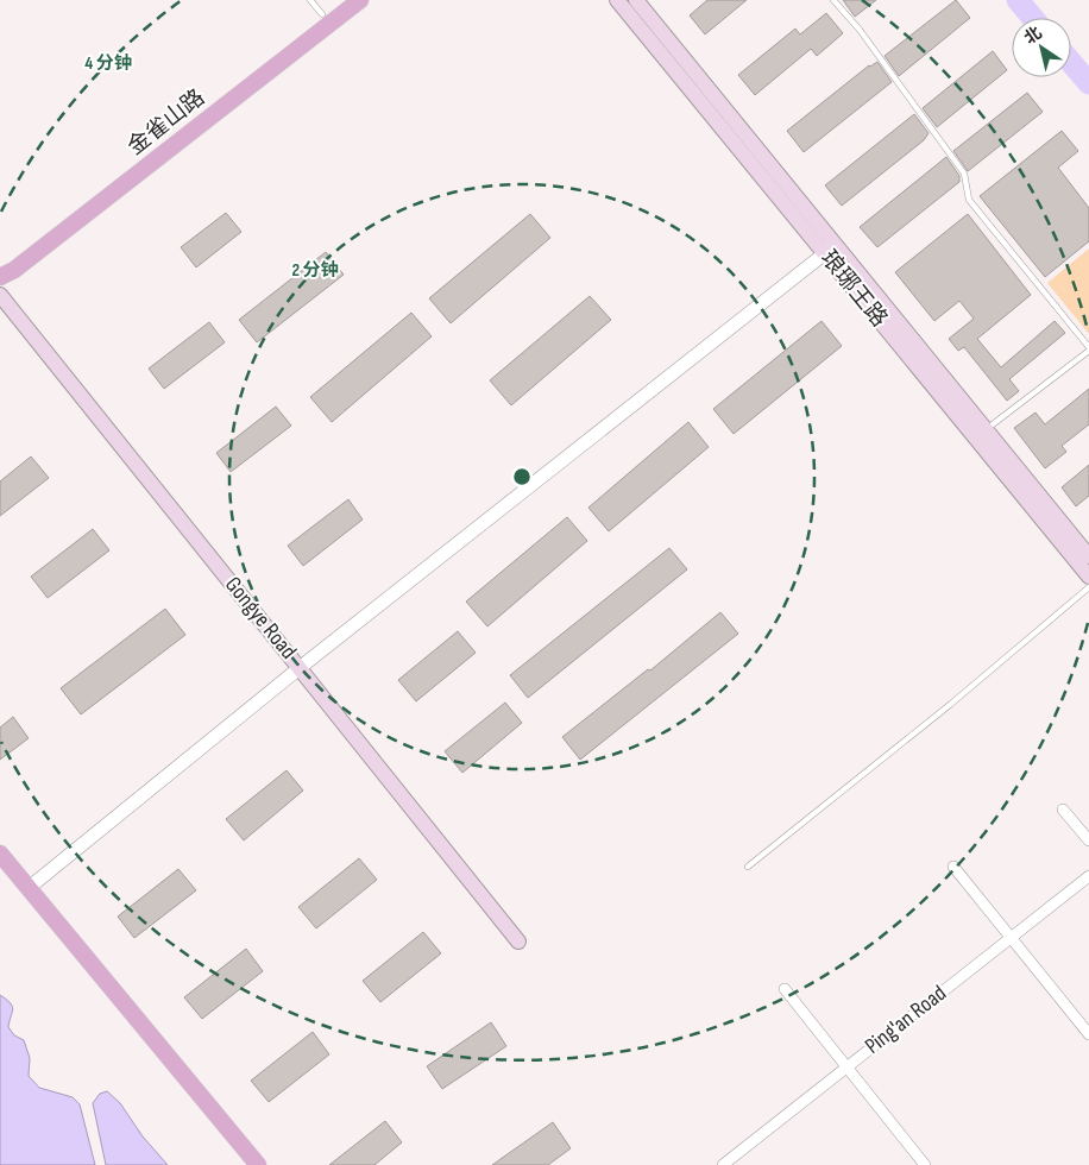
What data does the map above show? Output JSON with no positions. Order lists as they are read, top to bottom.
{
  "streets": {
    "main road": ["金雀山路", "琅琊王路", "Gongye Road"],
    "street": ["Ping'an Road"]
  },
  "north": "top left",
  "rings": ["4 分钟", "2 分钟"]
}
